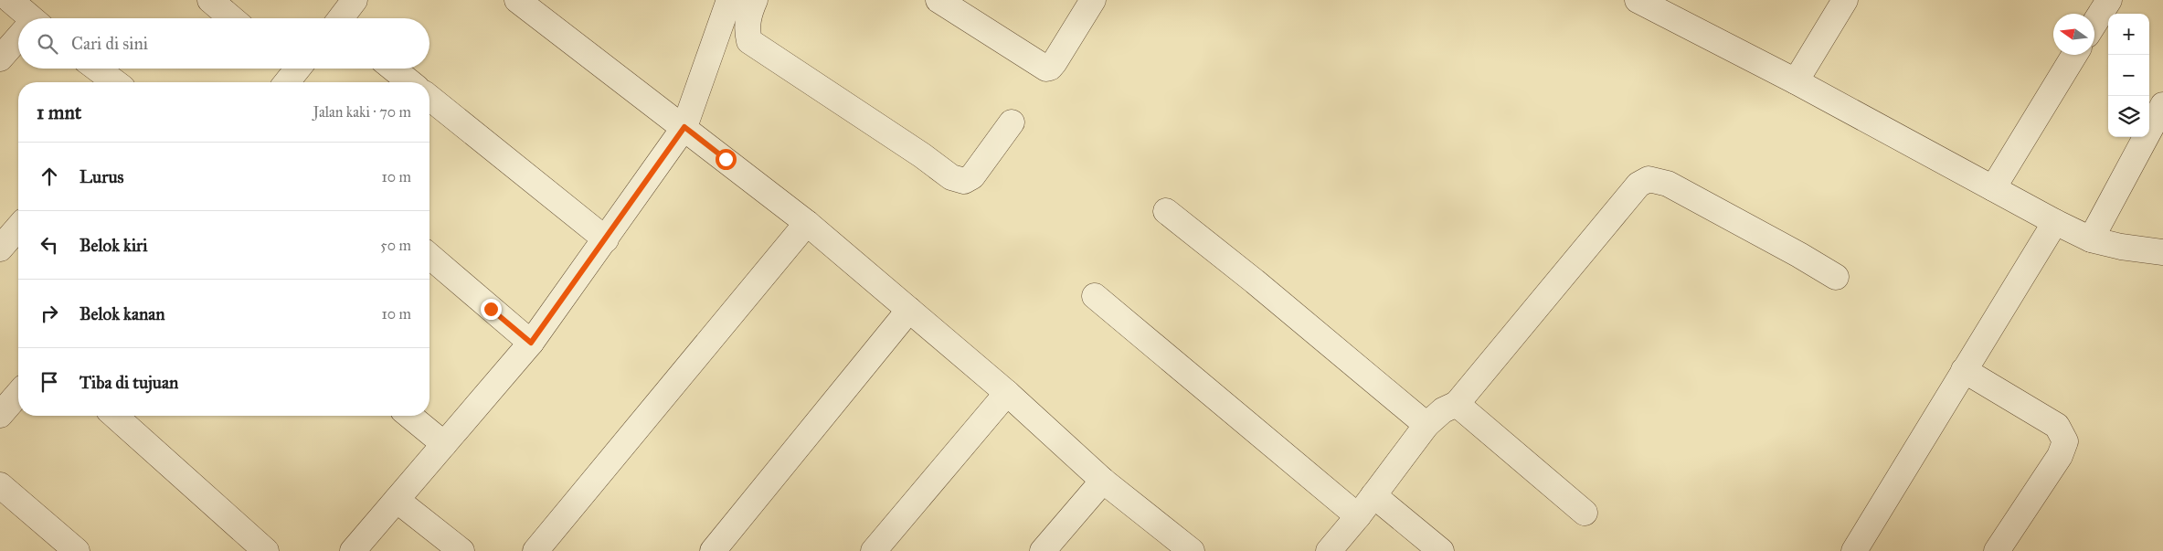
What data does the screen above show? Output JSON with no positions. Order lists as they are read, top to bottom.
{
  "north": "left",
  "page": {
    "map_buttons": ["+", "−"],
    "search": "Cari di sini",
    "heading": ["1 mnt", "Jalan kaki · 70 m"],
    "list": [
      ["Lurus", "10 m"],
      ["Belok kiri", "50 m"],
      ["Belok kanan", "10 m"],
      "Tiba di tujuan"
    ]
  }
}
